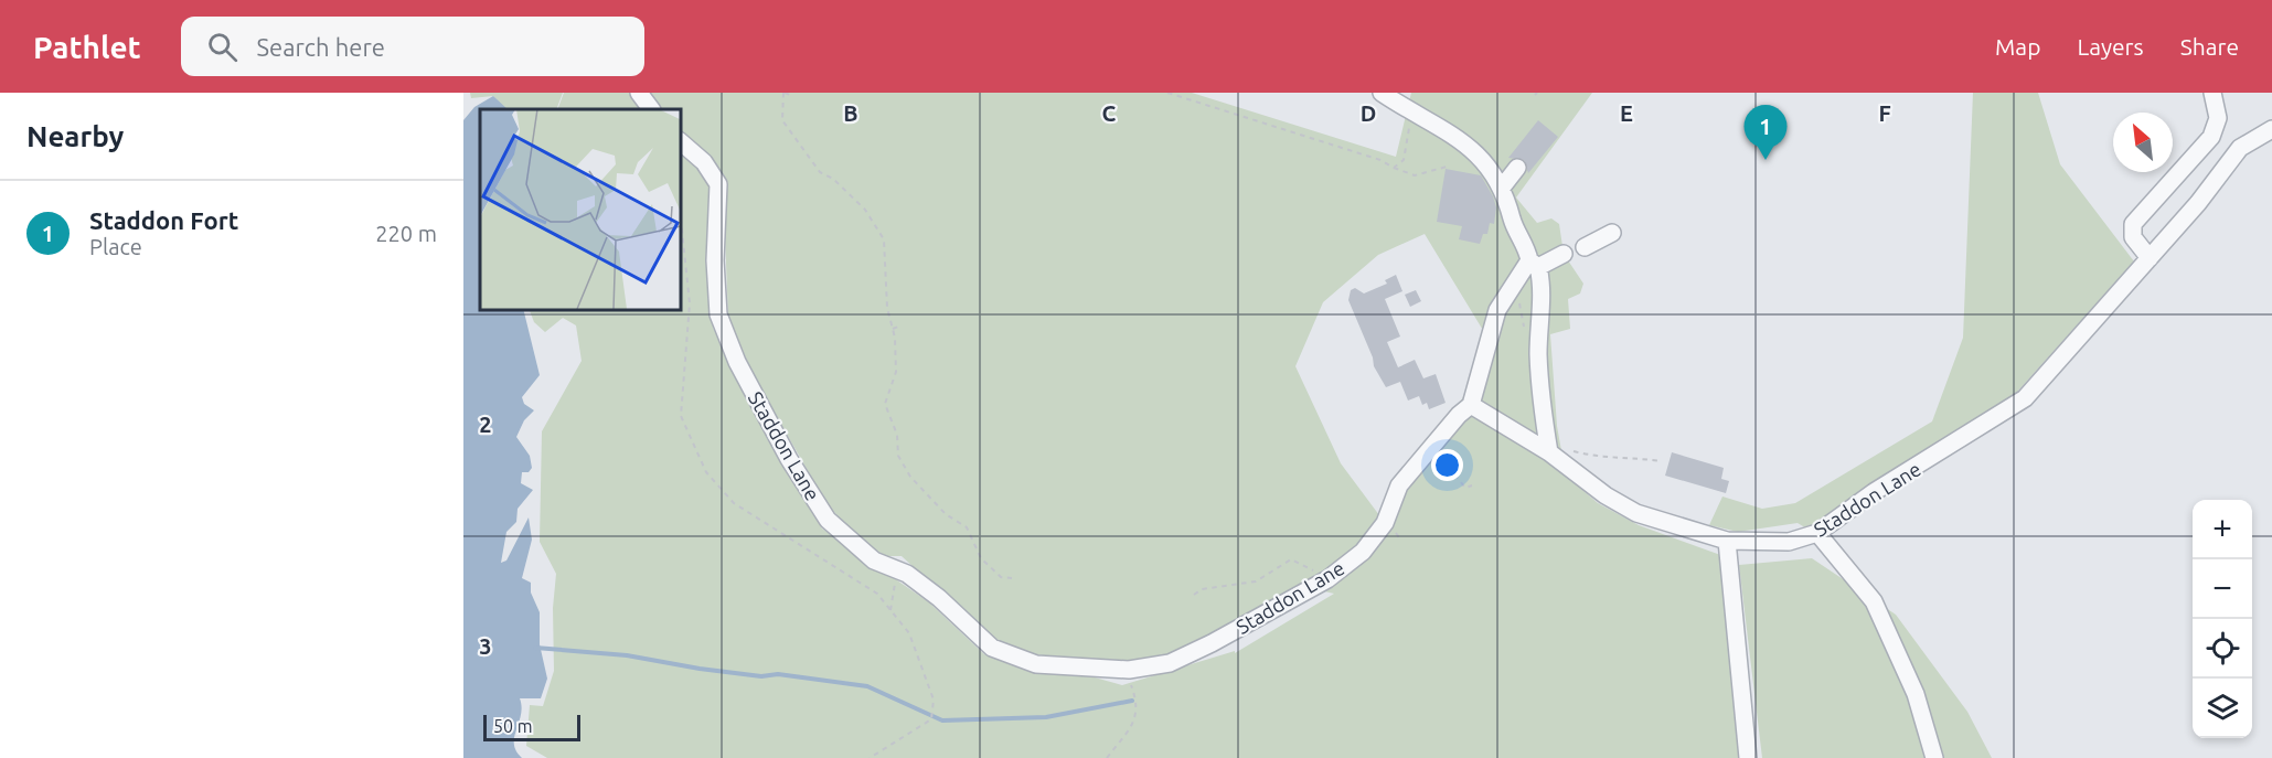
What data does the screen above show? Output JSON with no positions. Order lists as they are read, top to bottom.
{
  "streets": {
    "street": ["Staddon Lane"]
  },
  "scale_bar": "50 m",
  "north": "top left",
  "page": {
    "header": "Pathlet",
    "search": "Search here",
    "nav": ["Map", "Layers", "Share"],
    "heading": "Nearby",
    "pins": "1",
    "list": [
      {
        "mark": "1",
        "name": "Staddon Fort",
        "note": "Place",
        "value": "220 m"
      }
    ],
    "map_buttons": ["+", "−"],
    "scale": "50 m"
  },
  "grid": {
    "columns": [
      "B",
      "C",
      "D",
      "E",
      "F"
    ],
    "rows": ["2", "3"]
  }
}
